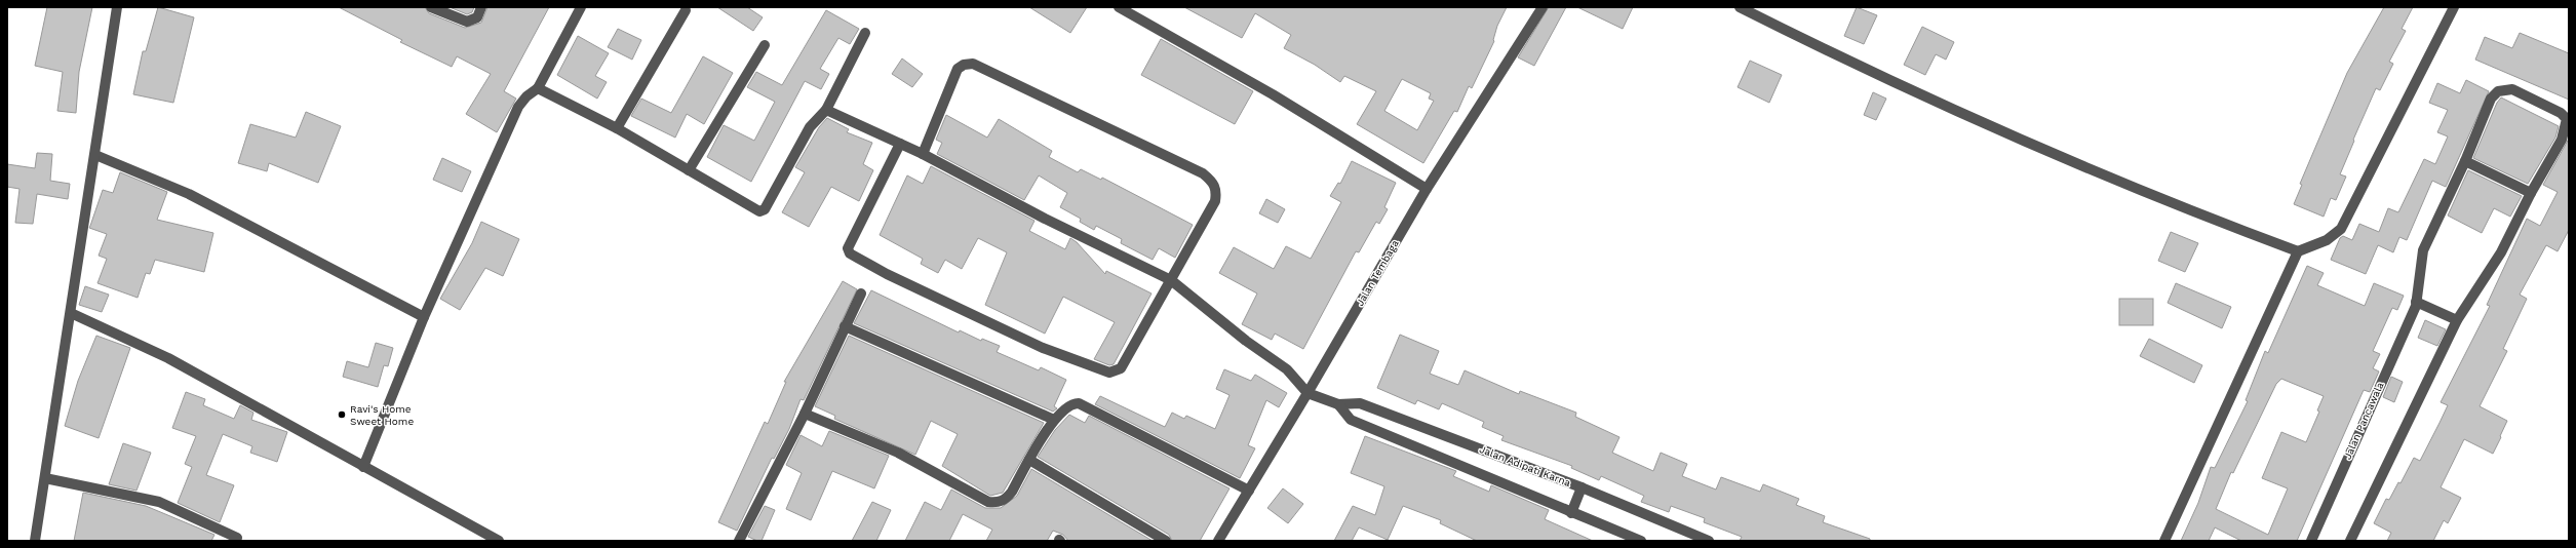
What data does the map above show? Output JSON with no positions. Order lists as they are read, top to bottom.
{
  "streets": {
    "street": ["Jalan Tembaga", "Jalan Pancawala", "Jalan Adipati Karna"]
  },
  "crossings": [
    ["Jalan Tembaga", "Jalan Adipati Karna"]
  ],
  "places": ["Ravi's Home Sweet Home"]
}
